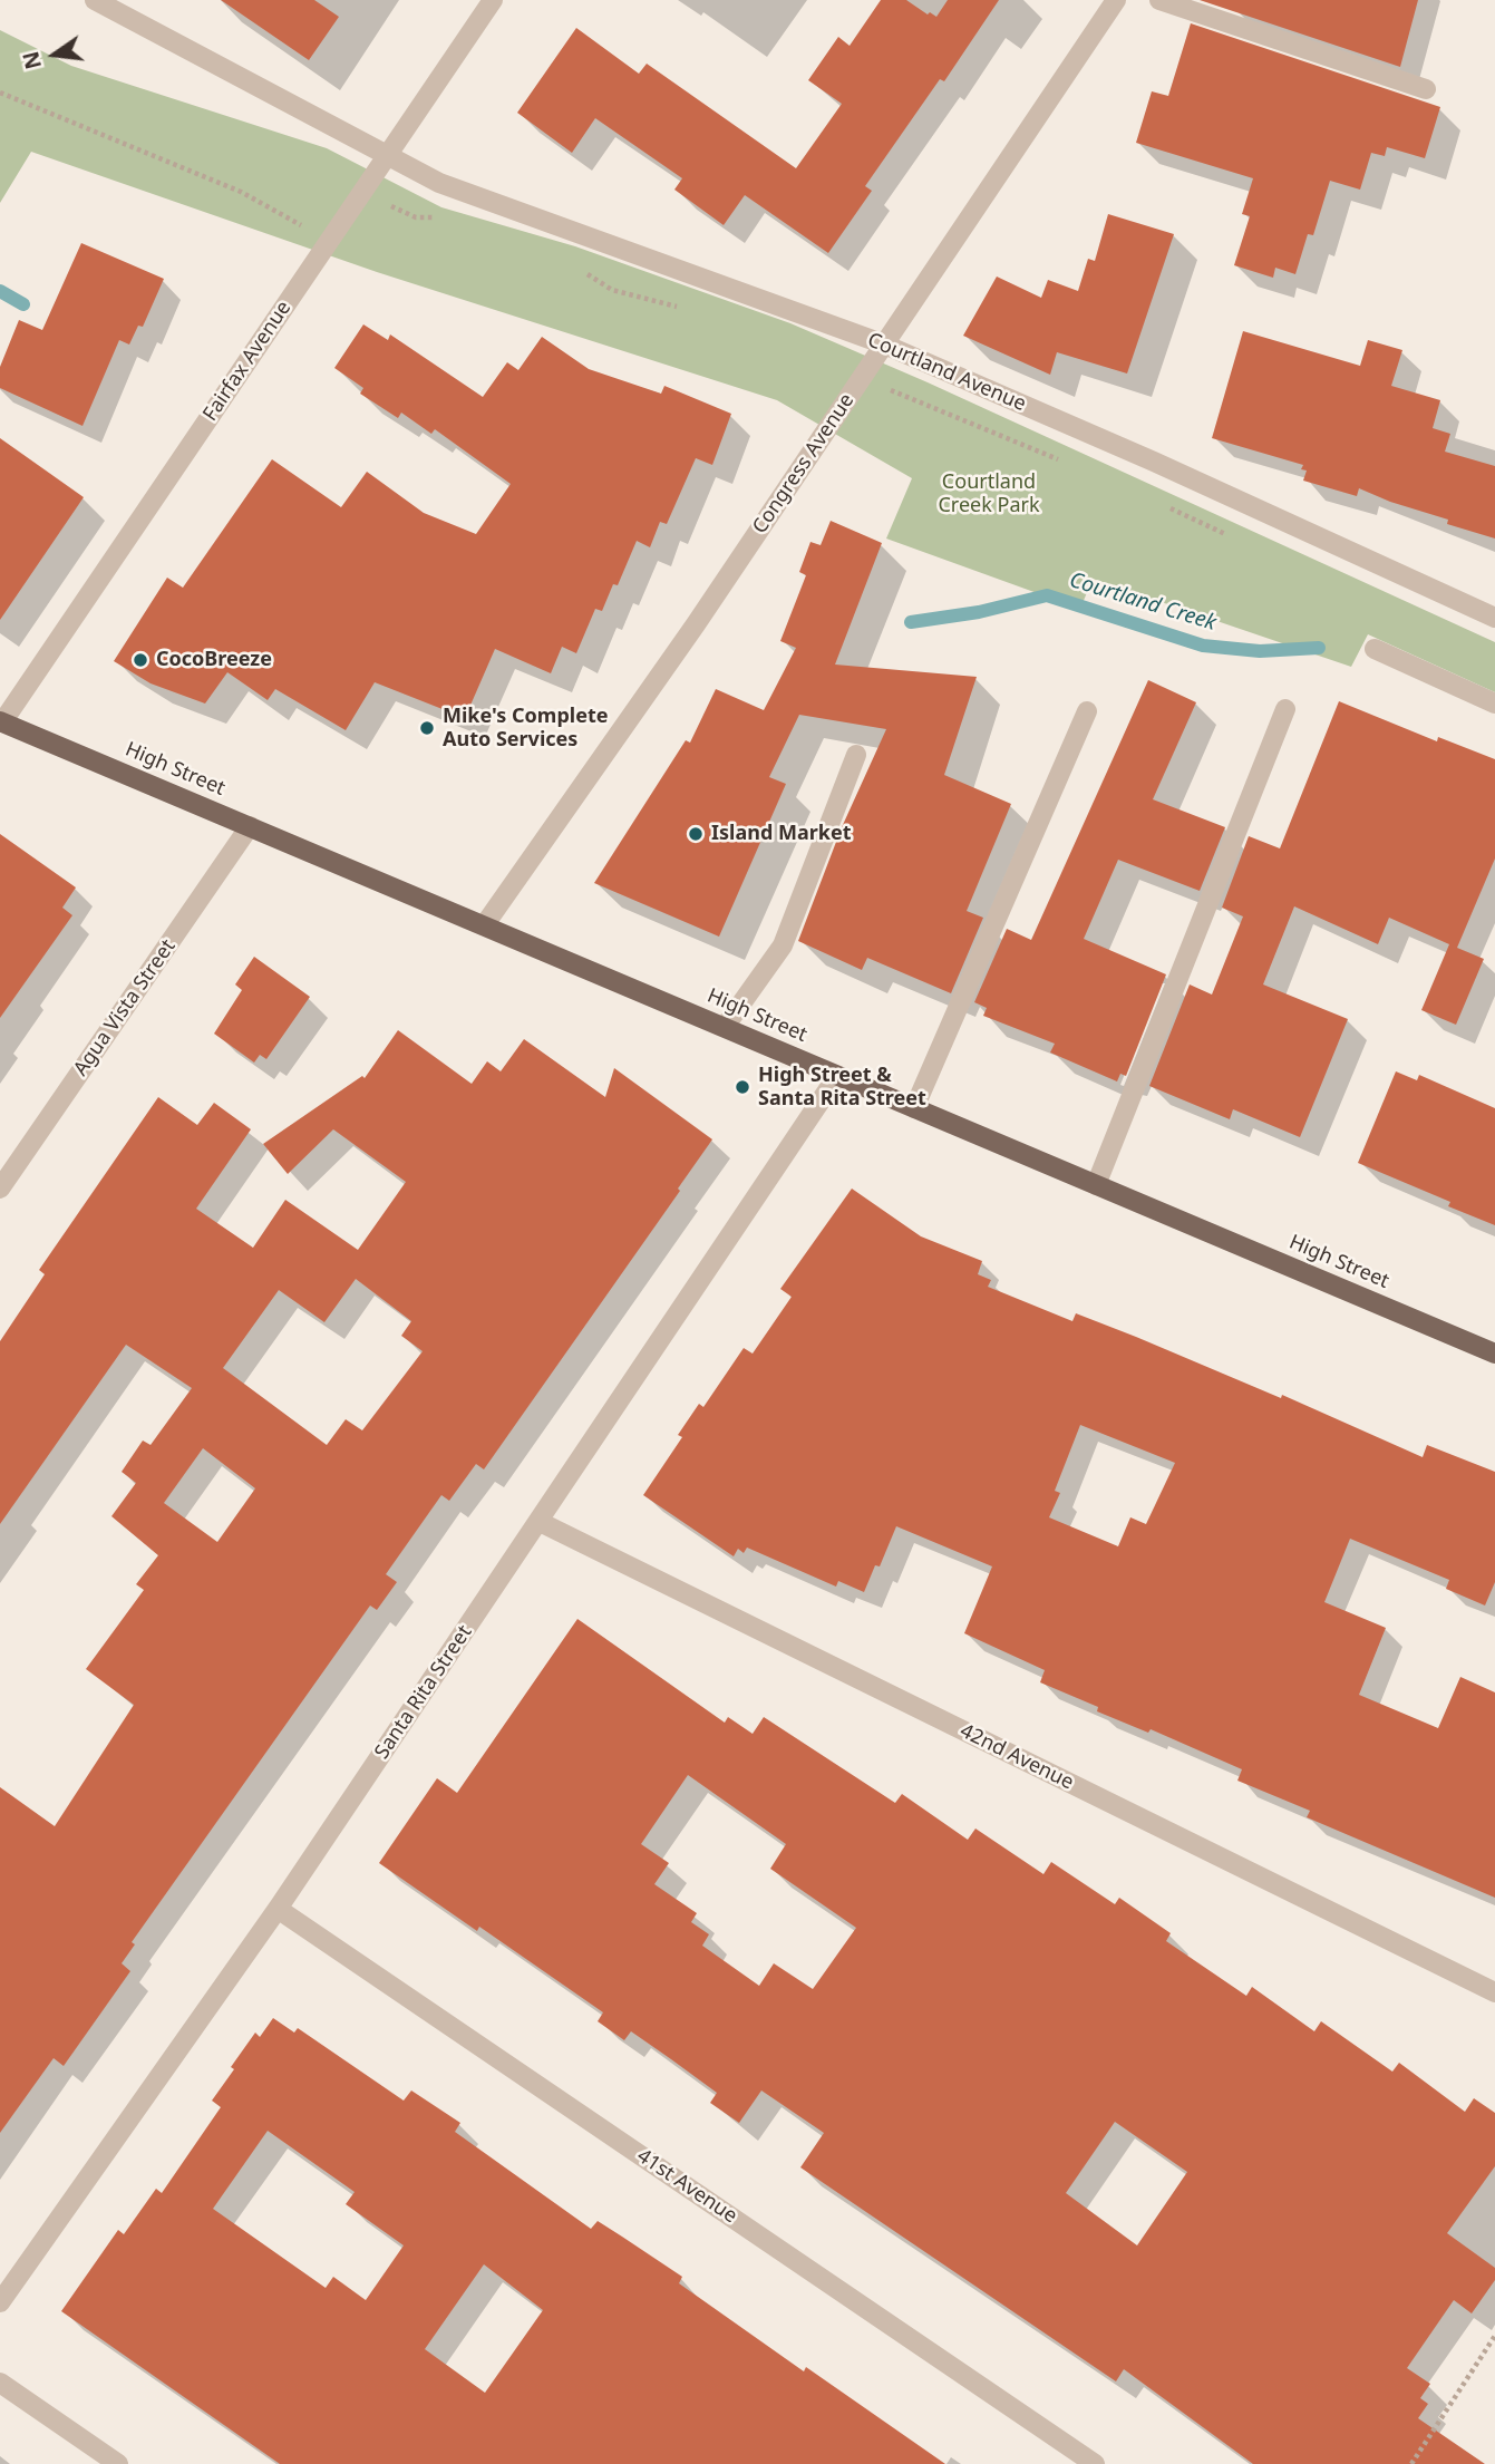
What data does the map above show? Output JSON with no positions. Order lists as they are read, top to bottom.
{
  "streets": {
    "main road": ["High Street"],
    "street": [
      "Fairfax Avenue",
      "Courtland Avenue",
      "Congress Avenue",
      "Agua Vista Street",
      "Santa Rita Street",
      "42nd Avenue",
      "41st Avenue"
    ]
  },
  "crossings": [
    ["Fairfax Avenue", "Courtland Avenue"],
    ["Fairfax Avenue", "High Street"],
    ["Courtland Avenue", "Congress Avenue"],
    ["Congress Avenue", "High Street"],
    ["High Street", "Agua Vista Street"],
    ["High Street", "Santa Rita Street"],
    ["Santa Rita Street", "42nd Avenue"],
    ["Santa Rita Street", "41st Avenue"]
  ],
  "water": ["Courtland Creek"],
  "parks": ["Courtland Creek Park"],
  "places": [
    "CocoBreeze",
    "Mike's Complete Auto Services",
    "Island Market",
    "High Street & Santa Rita Street"
  ],
  "north": "left"
}
